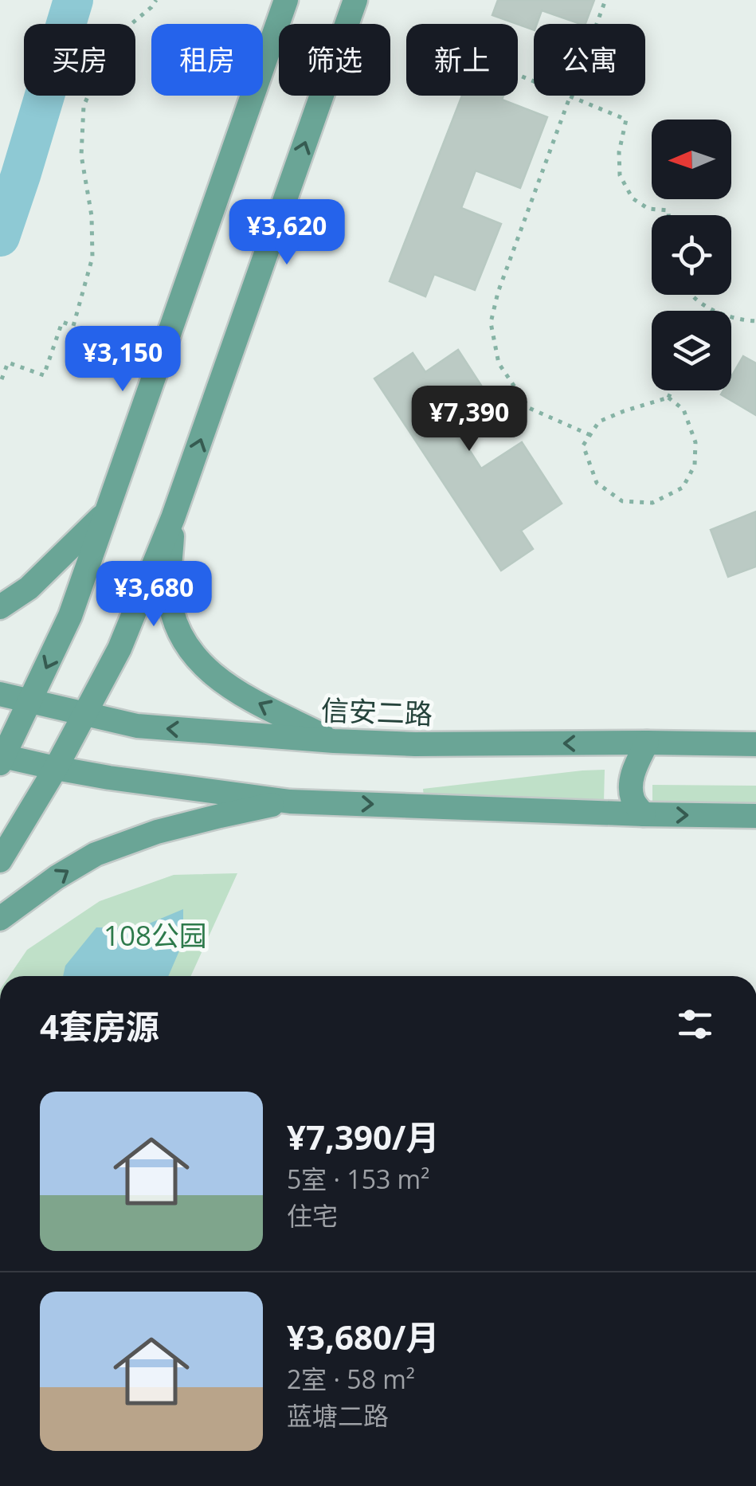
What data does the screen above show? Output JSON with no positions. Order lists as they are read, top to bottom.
{
  "streets": {
    "main road": ["信安二路"]
  },
  "parks": ["108公园"],
  "north": "left",
  "page": {
    "chip": [
      "买房",
      "租房",
      "筛选",
      "新上",
      "公寓"
    ],
    "price": [
      "¥3,620",
      "¥3,150",
      "¥7,390",
      "¥3,680"
    ],
    "heading": "4套房源",
    "list": [
      {
        "name": "¥7,390/月",
        "note": "5室 · 153 m² · 住宅"
      },
      {
        "name": "¥3,680/月",
        "note": "2室 · 58 m² · 蓝塘二路"
      }
    ]
  }
}
